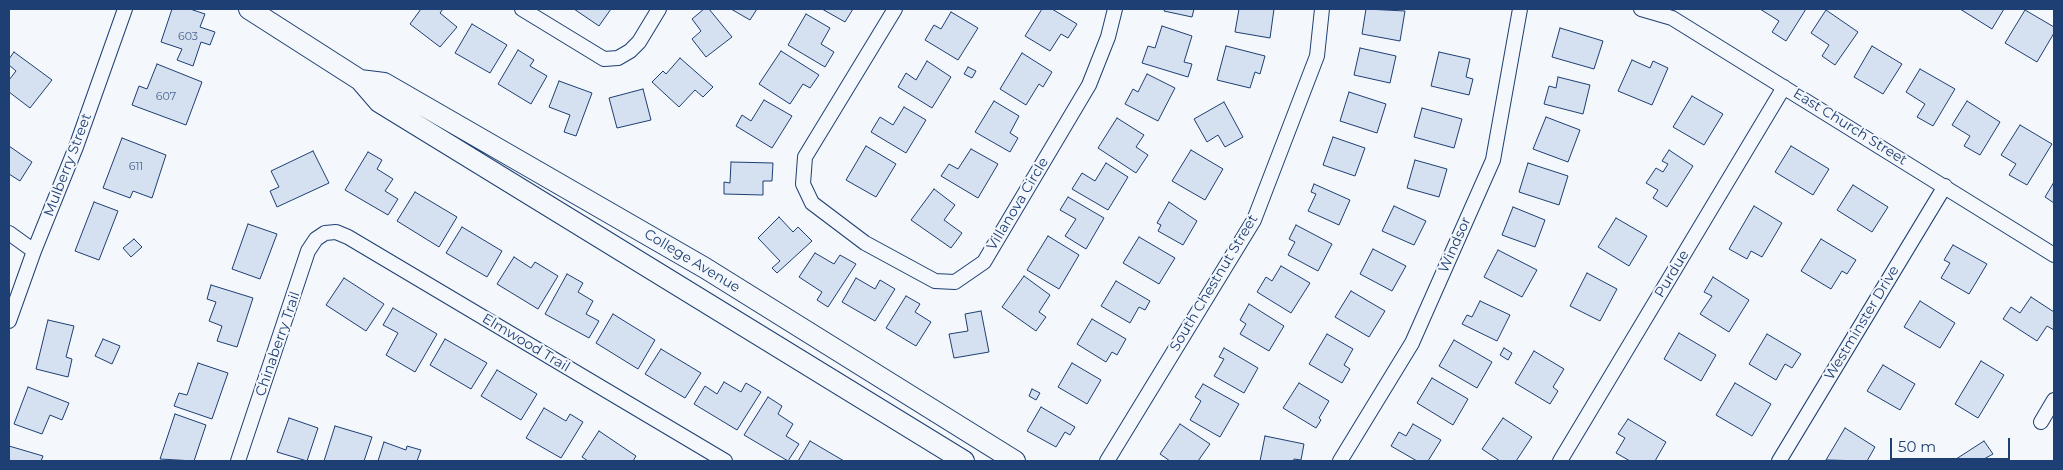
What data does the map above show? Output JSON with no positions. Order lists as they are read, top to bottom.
{
  "streets": {
    "main road": ["College Avenue"],
    "street": [
      "East Church Street",
      "Mulberry Street",
      "Villanova Circle",
      "Windsor",
      "Purdue",
      "South Chestnut Street",
      "Westminster Drive",
      "Elmwood Trail",
      "Chinaberry Trail"
    ]
  },
  "crossings": [
    ["East Church Street", "Purdue"],
    ["East Church Street", "Westminster Drive"],
    ["Elmwood Trail", "Chinaberry Trail"]
  ],
  "house_numbers": ["603", "607", "611"],
  "scale_bar": "50 m"
}
